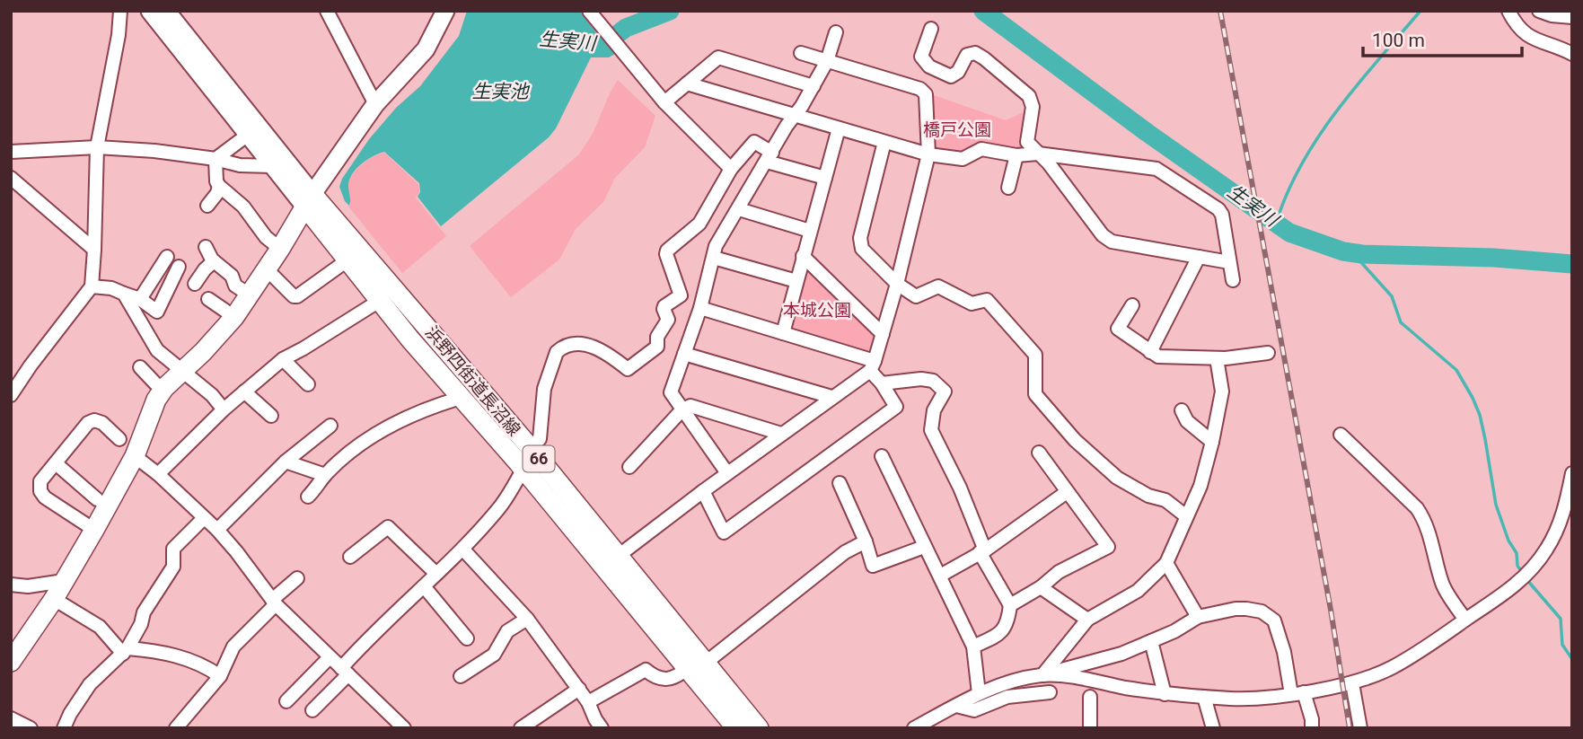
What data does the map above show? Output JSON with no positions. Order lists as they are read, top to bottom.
{
  "streets": {
    "main road": ["浜野四街道長沼線", "66"]
  },
  "water": ["生実川", "生実池"],
  "parks": ["橋戸公園", "本城公園"],
  "scale_bar": "100 m"
}
